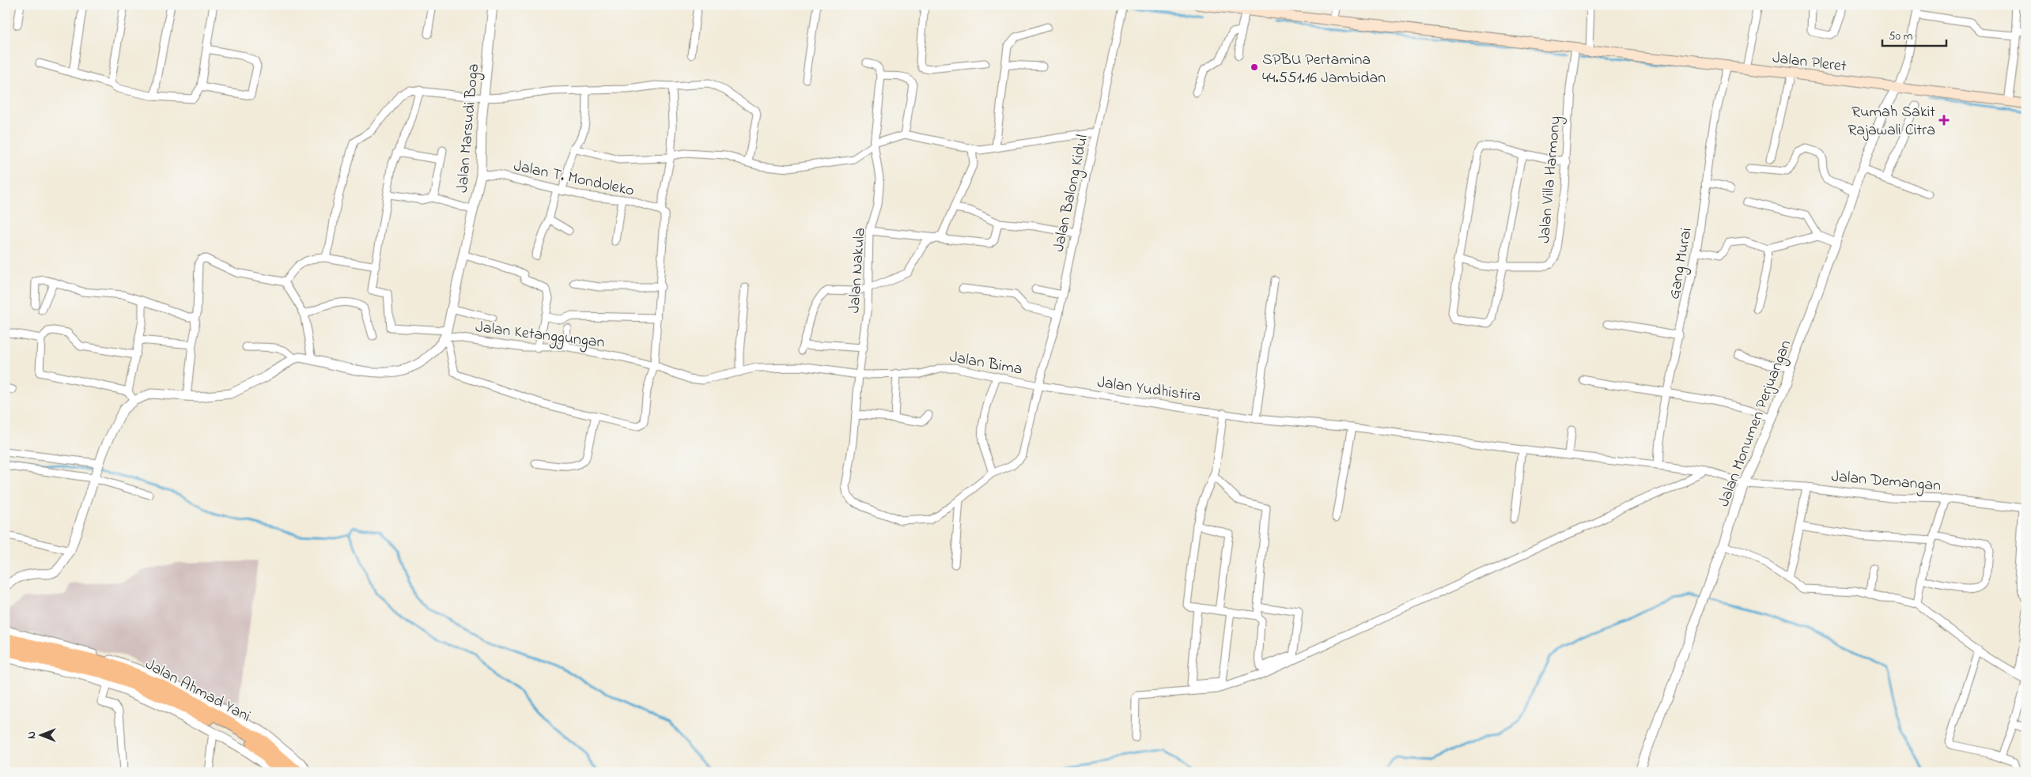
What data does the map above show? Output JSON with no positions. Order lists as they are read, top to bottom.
{
  "streets": {
    "highway": ["Jalan Ahmad Yani"],
    "main road": ["Jalan Pleret"],
    "street": [
      "Jalan Marsudi Boga",
      "Jalan T. Mondoleko",
      "Jalan Villa Harmony",
      "Jalan Balong Kidul",
      "Gang Murai",
      "Jalan Nakula",
      "Jalan Ketanggungan",
      "Jalan Bima",
      "Jalan Yudhistira",
      "Jalan Monumen Perjuangan",
      "Jalan Demangan"
    ]
  },
  "crossings": [
    ["Jalan Pleret", "Jalan Villa Harmony"],
    ["Jalan Pleret", "Gang Murai"],
    ["Jalan Pleret", "Jalan Monumen Perjuangan"],
    ["Jalan Marsudi Boga", "Jalan T. Mondoleko"],
    ["Jalan Marsudi Boga", "Jalan Ketanggungan"],
    ["Jalan Balong Kidul", "Jalan Nakula"],
    ["Jalan Balong Kidul", "Jalan Bima"],
    ["Jalan Balong Kidul", "Jalan Yudhistira"],
    ["Gang Murai", "Jalan Demangan"],
    ["Jalan Nakula", "Jalan Bima"],
    ["Jalan Ketanggungan", "Jalan Bima"],
    ["Jalan Bima", "Jalan Yudhistira"],
    ["Jalan Yudhistira", "Jalan Demangan"],
    ["Jalan Monumen Perjuangan", "Jalan Demangan"]
  ],
  "places": {
    "other": ["SPBU Pertamina 44.551.16 Jambidan"],
    "health": ["Rumah Sakit Rajawali Citra"]
  },
  "scale_bar": "50 m",
  "north": "left"
}
